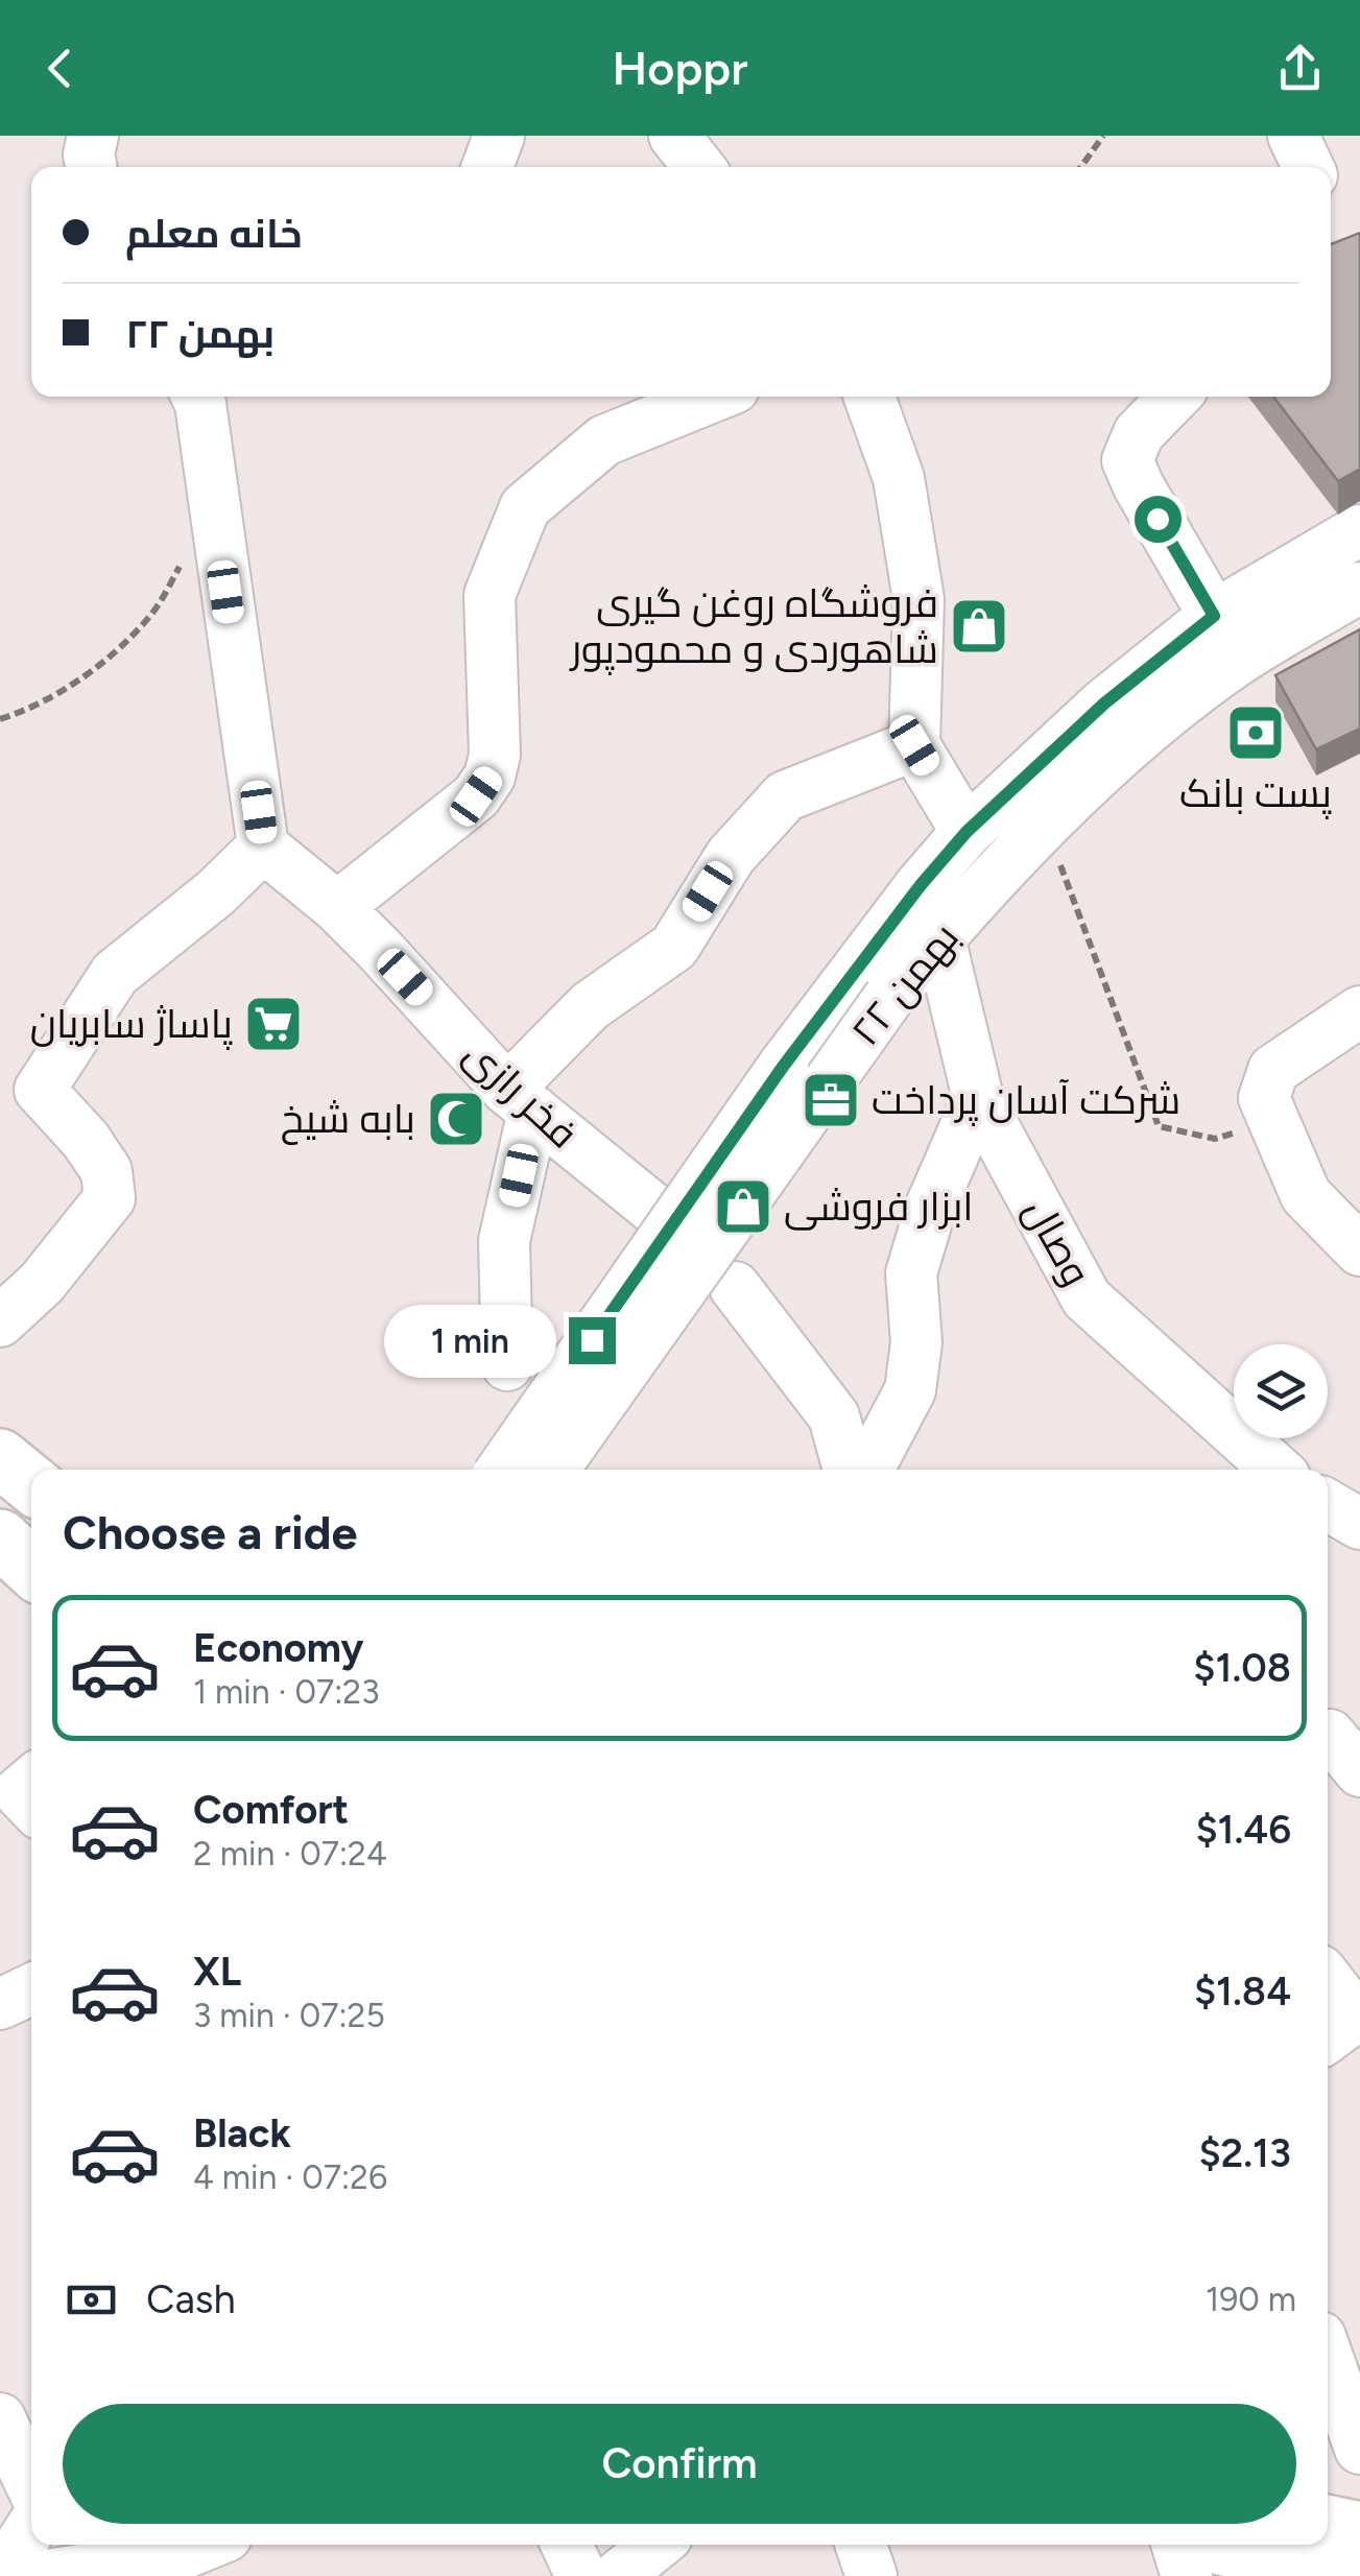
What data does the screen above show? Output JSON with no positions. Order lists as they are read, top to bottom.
{
  "streets": {
    "street": ["۲۲ بهمن", "فخر رازی", "وصال"]
  },
  "crossings": [
    ["۲۲ بهمن", "وصال"]
  ],
  "places": {
    "shop": ["فروشگاه روغن گیری شاهوردی و محمودپور", "ابزار فروشی"],
    "bank": ["پست بانک"],
    "supermarket": ["پاساژ سابریان"],
    "office": ["شرکت آسان پرداخت"],
    "mosque": ["بابه شیخ"]
  },
  "page": {
    "header": "Hoppr",
    "banner": ["خانه معلم", "۲۲ بهمن"],
    "bubble": "1 min",
    "heading": "Choose a ride",
    "list": [
      {
        "name": "Economy",
        "note": "1 min · 07:23",
        "value": "$1.08"
      },
      {
        "name": "Comfort",
        "note": "2 min · 07:24",
        "value": "$1.46"
      },
      {
        "name": "XL",
        "note": "3 min · 07:25",
        "value": "$1.84"
      },
      {
        "name": "Black",
        "note": "4 min · 07:26",
        "value": "$2.13"
      }
    ],
    "pay": ["Cash", "190 m"],
    "buttons": "Confirm"
  }
}
